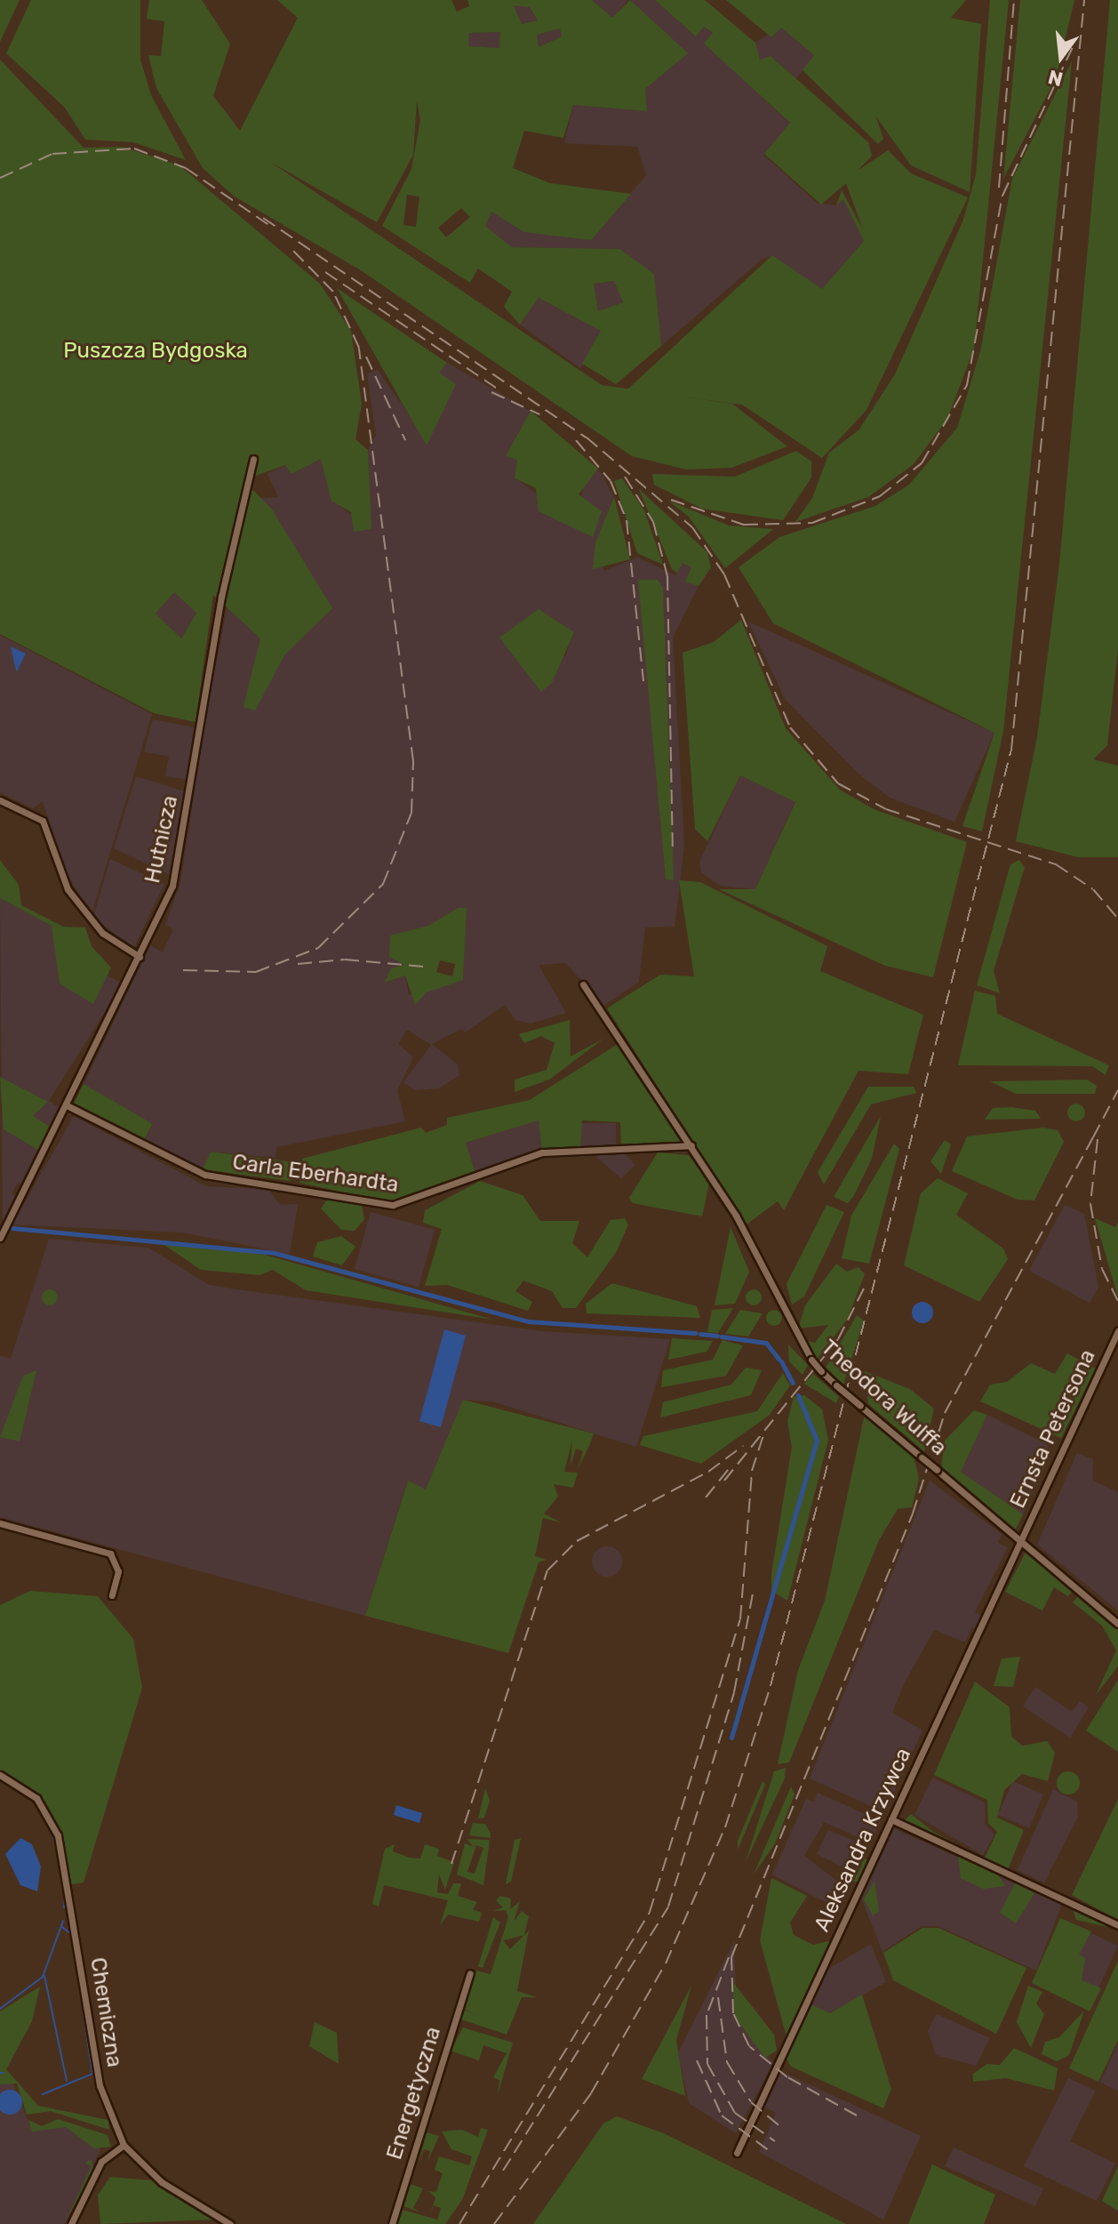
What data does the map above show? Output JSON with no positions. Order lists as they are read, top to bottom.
{
  "streets": {
    "street": [
      "Hutnicza",
      "Carla Eberhardta",
      "Theodora Wulffa",
      "Ernsta Petersona",
      "Aleksandra Krzywca",
      "Chemiczna",
      "Energetyczna"
    ]
  },
  "crossings": [
    ["Hutnicza", "Carla Eberhardta"],
    ["Carla Eberhardta", "Theodora Wulffa"],
    ["Theodora Wulffa", "Ernsta Petersona"],
    ["Theodora Wulffa", "Aleksandra Krzywca"],
    ["Ernsta Petersona", "Aleksandra Krzywca"]
  ],
  "parks": ["Puszcza Bydgoska"],
  "north": "bottom"
}
